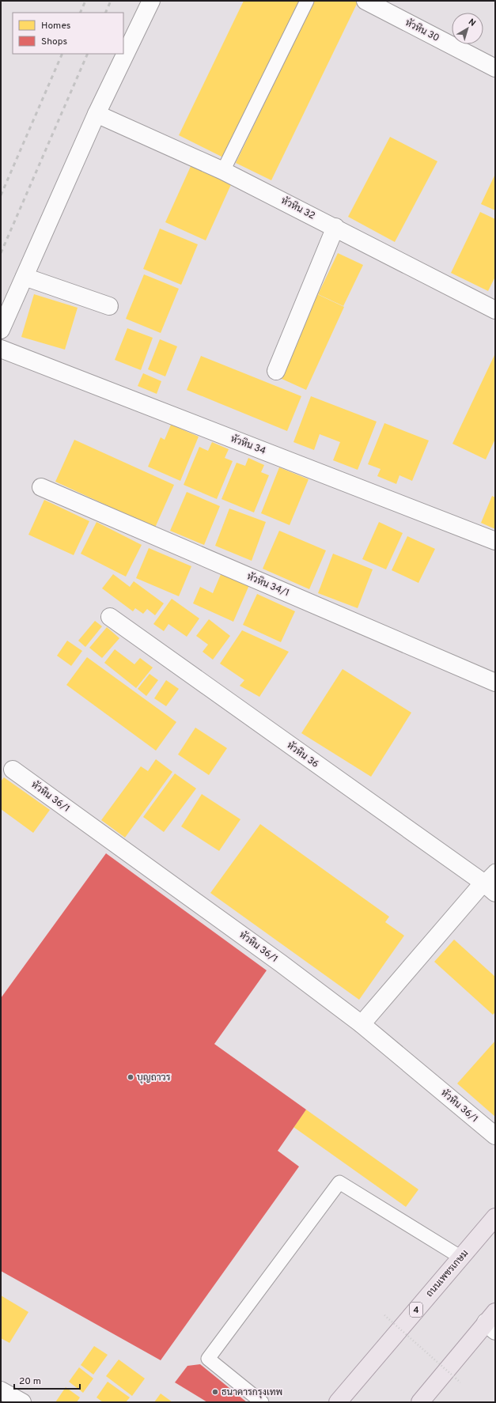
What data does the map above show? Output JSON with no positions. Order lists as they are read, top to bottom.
{
  "streets": {
    "main road": ["ถนนเพชรเกษม", "4"],
    "street": [
      "หัวหิน 30",
      "หัวหิน 32",
      "หัวหิน 34",
      "หัวหิน 34/1",
      "หัวหิน 36",
      "หัวหิน 36/1"
    ]
  },
  "places": ["บุญถาวร", "ธนาคารกรุงเทพ"],
  "legend": ["Homes", "Shops"],
  "scale_bar": "20 m",
  "north": "top right"
}
